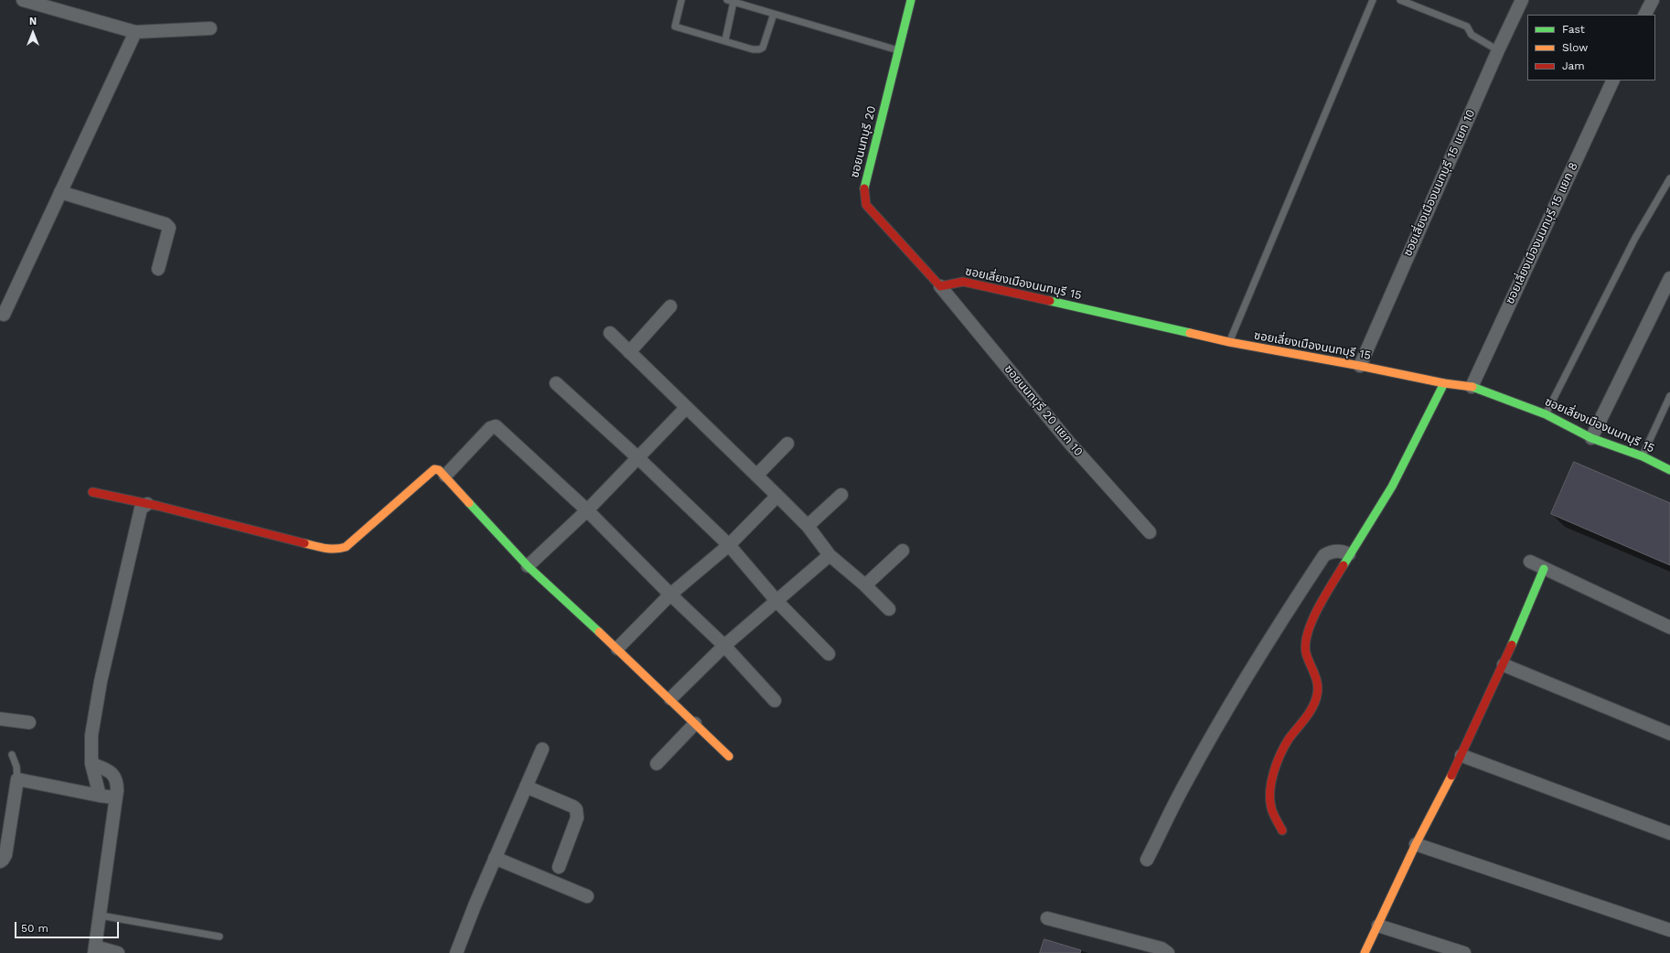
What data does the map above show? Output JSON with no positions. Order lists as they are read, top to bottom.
{
  "streets": {
    "street": [
      "ซอยนนทบุรี 20",
      "ซอยเลี่ยงเมืองนนทบุรี 15 แยก 10",
      "ซอยเลี่ยงเมืองนนทบุรี 15 แยก 8",
      "ซอยเลี่ยงเมืองนนทบุรี 15",
      "ซอยนนทบุรี 20 แยก 10"
    ]
  },
  "crossings": [
    ["ซอยนนทบุรี 20", "ซอยเลี่ยงเมืองนนทบุรี 15"],
    ["ซอยนนทบุรี 20", "ซอยนนทบุรี 20 แยก 10"],
    ["ซอยเลี่ยงเมืองนนทบุรี 15 แยก 10", "ซอยเลี่ยงเมืองนนทบุรี 15"],
    ["ซอยเลี่ยงเมืองนนทบุรี 15 แยก 8", "ซอยเลี่ยงเมืองนนทบุรี 15"],
    ["ซอยเลี่ยงเมืองนนทบุรี 15", "ซอยนนทบุรี 20 แยก 10"]
  ],
  "legend": ["Fast", "Slow", "Jam"],
  "scale_bar": "50 m",
  "north": "top"
}
